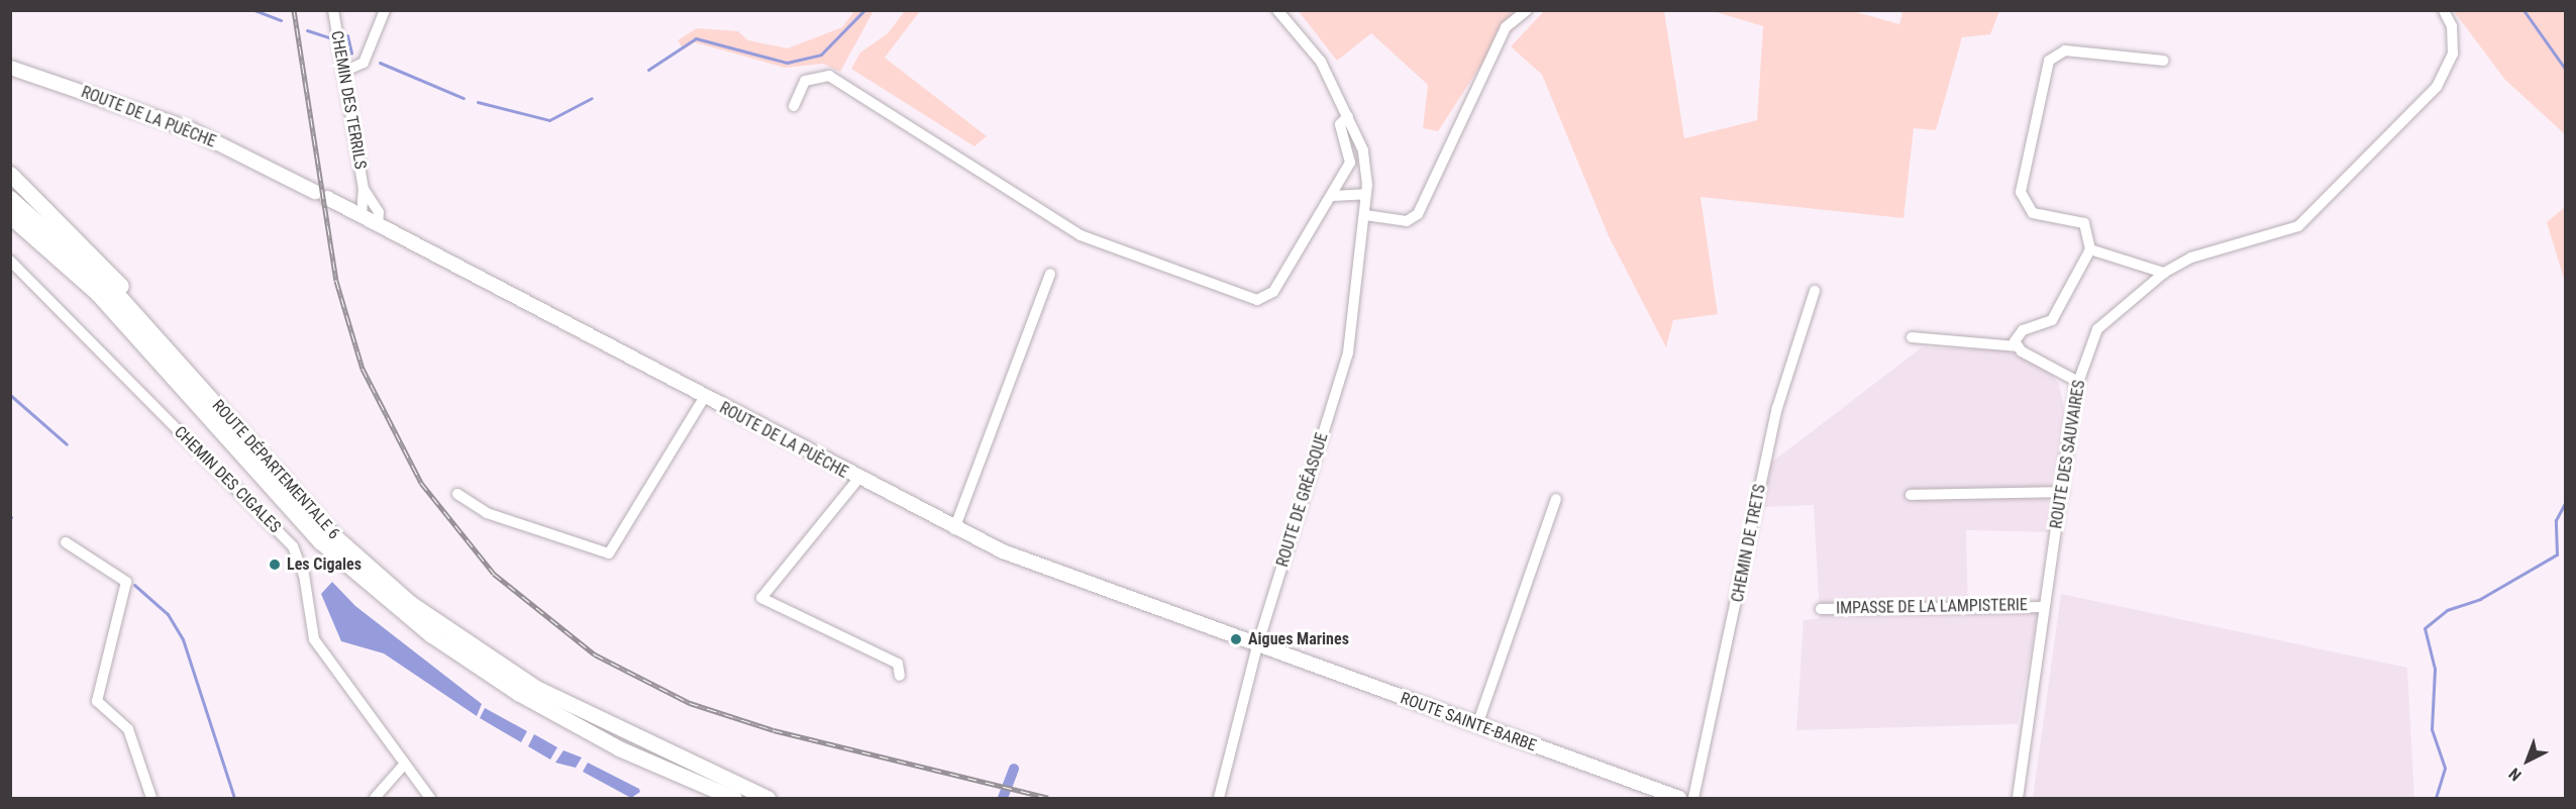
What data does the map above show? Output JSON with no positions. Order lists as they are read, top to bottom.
{
  "streets": {
    "highway": ["ROUTE DÉPARTEMENTALE 6"],
    "main road": ["ROUTE DE LA PUÈCHE", "ROUTE SAINTE-BARBE"],
    "street": [
      "CHEMIN DES TERRILS",
      "ROUTE DES SAUVAIRES",
      "CHEMIN DES CIGALES",
      "ROUTE DE GRÉASQUE",
      "CHEMIN DE TRETS",
      "IMPASSE DE LA LAMPISTERIE"
    ]
  },
  "crossings": [
    ["CHEMIN DES TERRILS", "ROUTE DE LA PUÈCHE"],
    ["ROUTE DE LA PUÈCHE", "ROUTE DE GRÉASQUE"],
    ["ROUTE DE LA PUÈCHE", "ROUTE SAINTE-BARBE"],
    ["ROUTE DES SAUVAIRES", "IMPASSE DE LA LAMPISTERIE"],
    ["ROUTE DE GRÉASQUE", "ROUTE SAINTE-BARBE"]
  ],
  "places": ["Les Cigales", "Aigues Marines"],
  "north": "bottom left"
}
